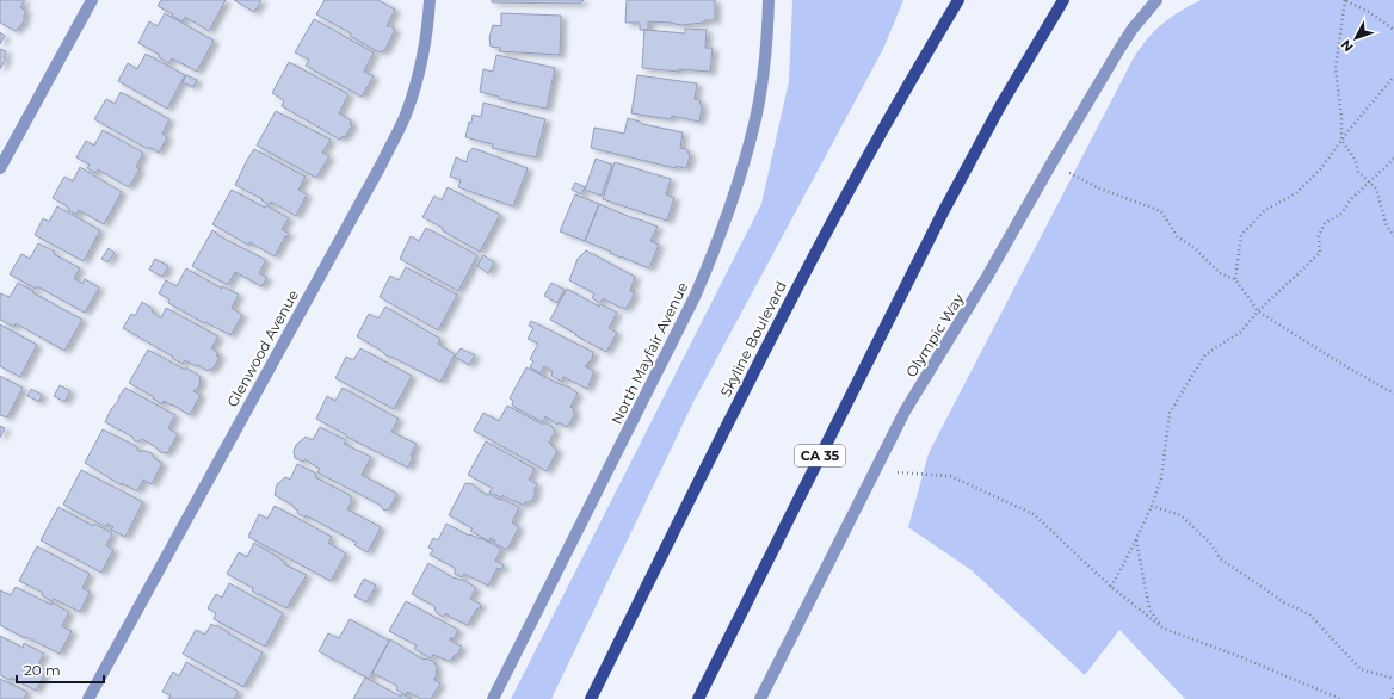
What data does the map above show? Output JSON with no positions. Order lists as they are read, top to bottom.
{
  "streets": {
    "main road": ["Skyline Boulevard", "CA 35"],
    "street": ["Olympic Way", "Glenwood Avenue", "North Mayfair Avenue"]
  },
  "scale_bar": "20 m",
  "north": "bottom left"
}
